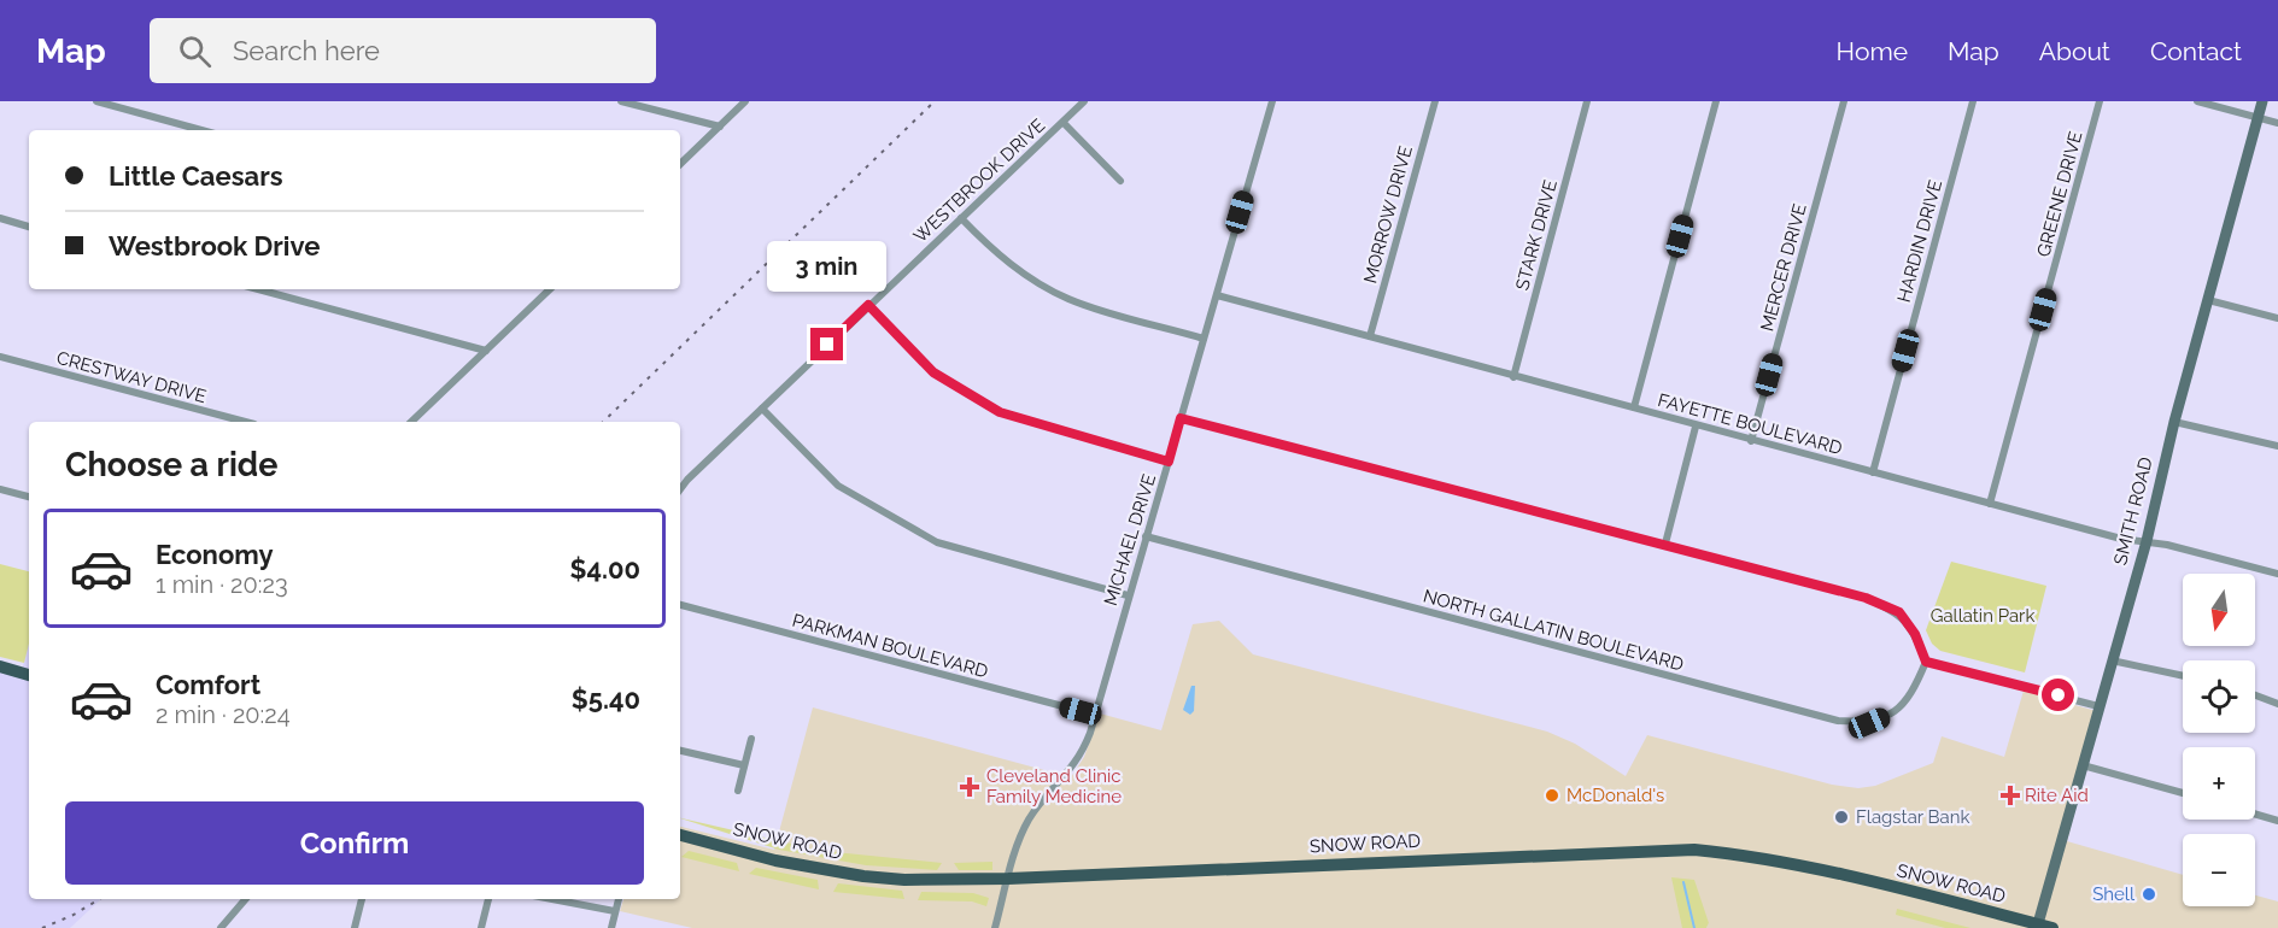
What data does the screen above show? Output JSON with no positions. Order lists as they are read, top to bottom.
{
  "streets": {
    "main road": ["SMITH ROAD", "SNOW ROAD"],
    "street": [
      "WESTBROOK DRIVE",
      "GREENE DRIVE",
      "MORROW DRIVE",
      "STARK DRIVE",
      "HARDIN DRIVE",
      "MERCER DRIVE",
      "CRESTWAY DRIVE",
      "FAYETTE BOULEVARD",
      "MICHAEL DRIVE",
      "NORTH GALLATIN BOULEVARD",
      "PARKMAN BOULEVARD"
    ]
  },
  "crossings": [
    ["GREENE DRIVE", "FAYETTE BOULEVARD"],
    ["MORROW DRIVE", "FAYETTE BOULEVARD"],
    ["STARK DRIVE", "FAYETTE BOULEVARD"],
    ["HARDIN DRIVE", "FAYETTE BOULEVARD"],
    ["MERCER DRIVE", "FAYETTE BOULEVARD"],
    ["FAYETTE BOULEVARD", "SMITH ROAD"],
    ["FAYETTE BOULEVARD", "MICHAEL DRIVE"],
    ["SMITH ROAD", "SNOW ROAD"],
    ["MICHAEL DRIVE", "NORTH GALLATIN BOULEVARD"],
    ["MICHAEL DRIVE", "PARKMAN BOULEVARD"],
    ["MICHAEL DRIVE", "SNOW ROAD"]
  ],
  "parks": ["Gallatin Park"],
  "places": {
    "health": ["Cleveland Clinic Family Medicine", "Rite Aid"],
    "other": ["McDonald's", "Flagstar Bank", "Shell"]
  },
  "north": "bottom",
  "page": {
    "header": "Map",
    "search": "Search here",
    "nav": [
      "Home",
      "Map",
      "About",
      "Contact"
    ],
    "banner": ["Little Caesars", "Westbrook Drive"],
    "bubble": "3 min",
    "heading": "Choose a ride",
    "list": [
      {
        "name": "Economy",
        "note": "1 min · 20:23",
        "value": "$4.00"
      },
      {
        "name": "Comfort",
        "note": "2 min · 20:24",
        "value": "$5.40"
      }
    ],
    "map_buttons": ["+", "−"],
    "buttons": "Confirm"
  }
}
